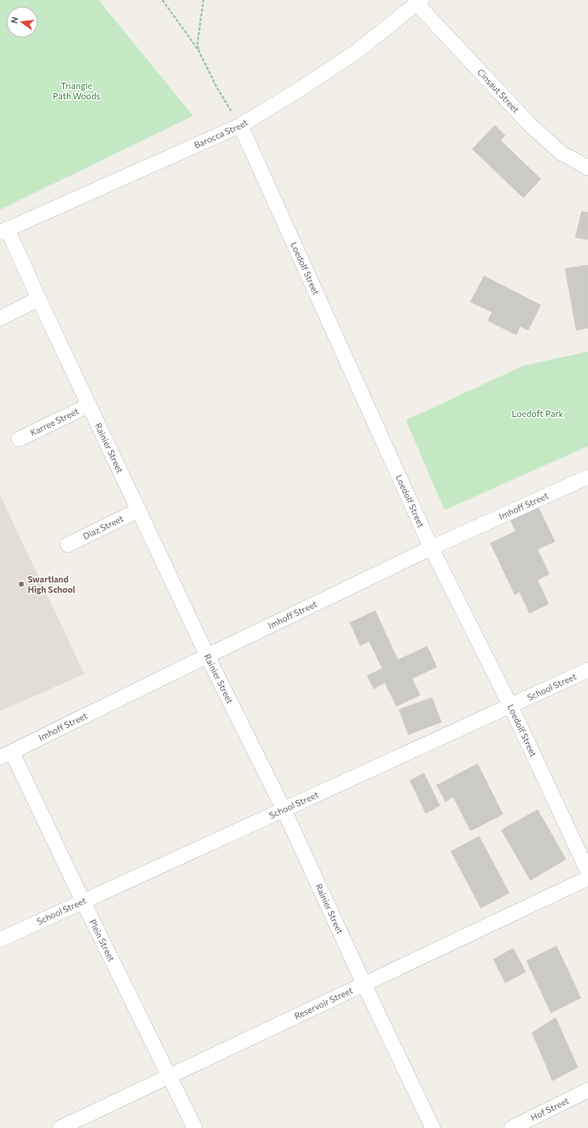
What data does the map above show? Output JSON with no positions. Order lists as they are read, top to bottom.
{
  "streets": {
    "street": [
      "Cinsaut Street",
      "Barocca Street",
      "Loedolf Street",
      "Karree Street",
      "Rainier Street",
      "Imhoff Street",
      "Diaz Street",
      "School Street",
      "Plein Street",
      "Reservoir Street",
      "Hof Street"
    ]
  },
  "crossings": [
    ["Cinsaut Street", "Barocca Street"],
    ["Barocca Street", "Loedolf Street"],
    ["Barocca Street", "Rainier Street"],
    ["Loedolf Street", "Imhoff Street"],
    ["Loedolf Street", "School Street"],
    ["Karree Street", "Rainier Street"],
    ["Rainier Street", "Imhoff Street"],
    ["Rainier Street", "Diaz Street"],
    ["Rainier Street", "School Street"],
    ["Rainier Street", "Reservoir Street"],
    ["Imhoff Street", "Plein Street"],
    ["School Street", "Plein Street"],
    ["Plein Street", "Reservoir Street"]
  ],
  "parks": ["Triangle Path Woods", "Loedoft Park"],
  "places": ["Swartland High School"],
  "north": "left"
}
